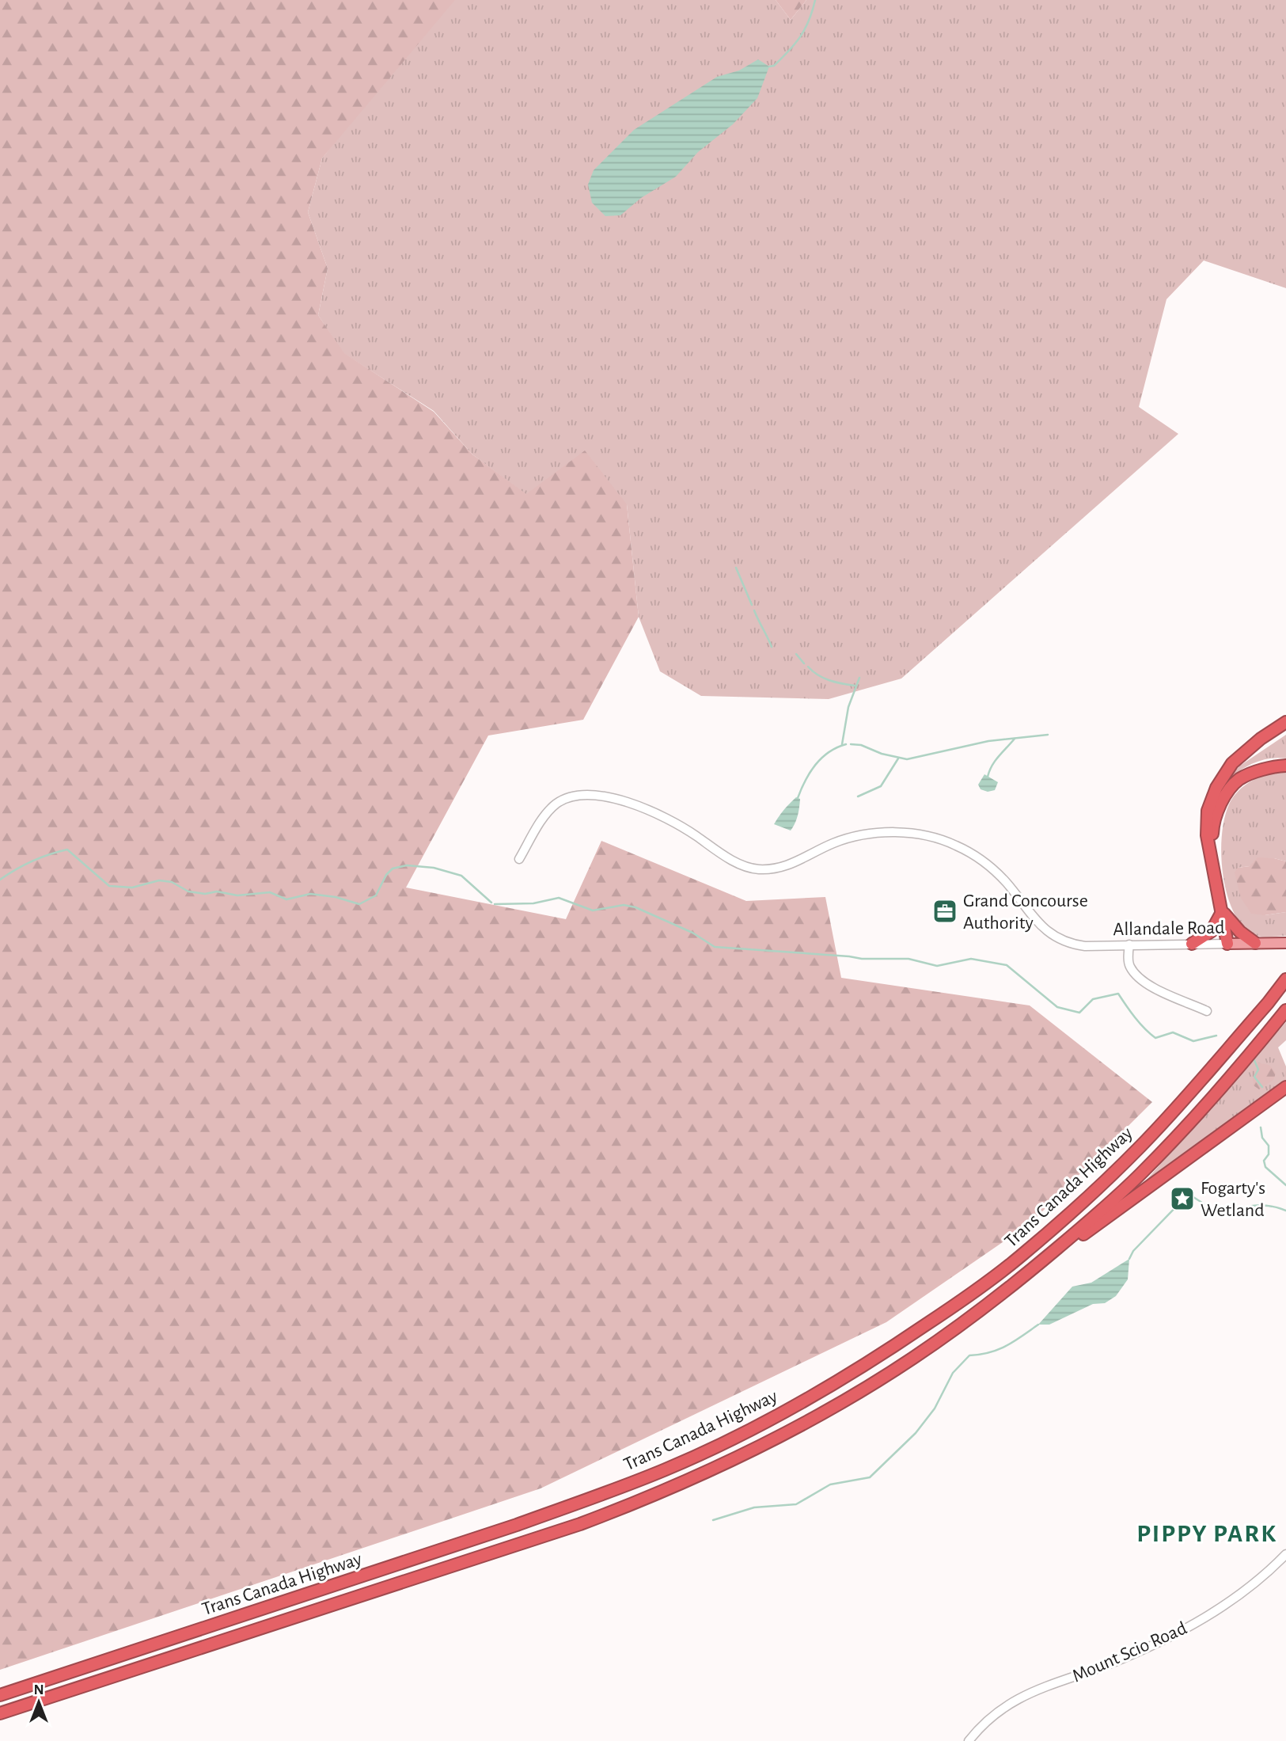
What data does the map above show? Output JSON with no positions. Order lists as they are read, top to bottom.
{
  "streets": {
    "highway": ["Trans Canada Highway"],
    "main road": ["Allandale Road"],
    "street": ["Mount Scio Road"]
  },
  "districts": ["PIPPY PARK"],
  "places": {
    "office": ["Grand Concourse Authority"],
    "place": ["Fogarty's Wetland"]
  },
  "north": "top"
}
